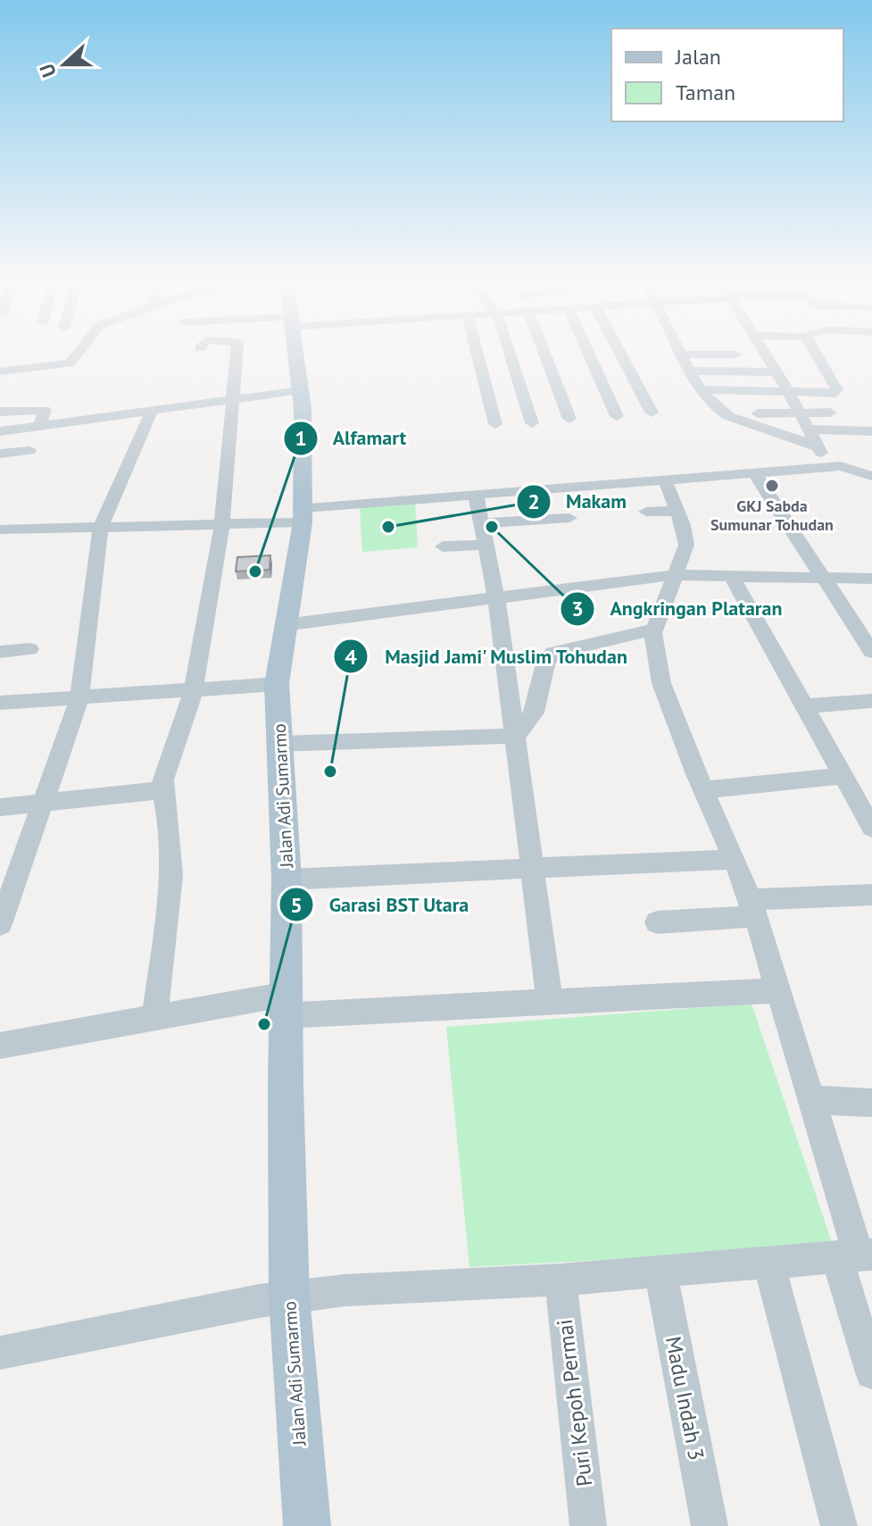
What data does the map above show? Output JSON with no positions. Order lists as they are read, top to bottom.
{
  "streets": {
    "main road": ["Jalan Adi Sumarmo"],
    "street": ["Madu Indah 3", "Puri Kepoh Permai"]
  },
  "places": [
    "GKJ Sabda Sumunar Tohudan",
    "Makam",
    "Angkringan Plataran",
    "Alfamart",
    "Masjid Jami' Muslim Tohudan",
    "Garasi BST Utara"
  ],
  "legend": ["Jalan", "Taman"],
  "north": "left"
}
